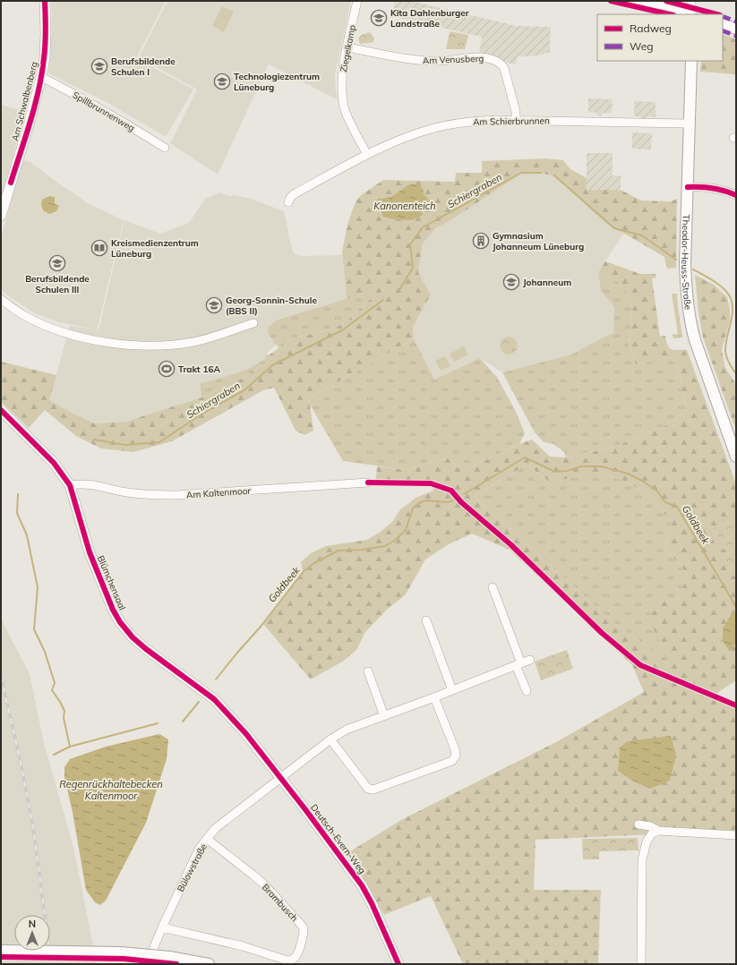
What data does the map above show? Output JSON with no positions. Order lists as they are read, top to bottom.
{
  "streets": {
    "main road": ["Theodor-Heuss-Straße"],
    "street": [
      "Ziegelkamp",
      "Am Venusberg",
      "Am Schwalbenberg",
      "Spillbrunnenweg",
      "Am Schierbrunnen",
      "Am Kaltenmoor",
      "Blümchensaal",
      "Deutsch-Evern-Weg",
      "Bülowstraße",
      "Brambusch"
    ]
  },
  "crossings": [
    ["Ziegelkamp", "Am Venusberg"],
    ["Ziegelkamp", "Am Schierbrunnen"],
    ["Am Venusberg", "Am Schierbrunnen"],
    ["Am Schwalbenberg", "Spillbrunnenweg"],
    ["Am Schierbrunnen", "Theodor-Heuss-Straße"],
    ["Am Kaltenmoor", "Blümchensaal"],
    ["Blümchensaal", "Deutsch-Evern-Weg"],
    ["Deutsch-Evern-Weg", "Bülowstraße"],
    ["Bülowstraße", "Brambusch"]
  ],
  "water": [
    "Schiergraben",
    "Kanonenteich",
    "Goldbeek",
    "Regenrückhaltebecken Kaltenmoor"
  ],
  "places": {
    "school or university": [
      "Kita Dahlenburger Landstraße",
      "Berufsbildende Schulen I",
      "Technologiezentrum Lüneburg",
      "Berufsbildende Schulen III",
      "Johanneum",
      "Georg-Sonnin-Schule (BBS II)"
    ],
    "building": ["Gymnasium Johanneum Lüneburg"],
    "library": ["Kreismedienzentrum Lüneburg"],
    "sports": ["Trakt 16A"]
  },
  "legend": ["Radweg", "Weg"],
  "north": "top"
}
